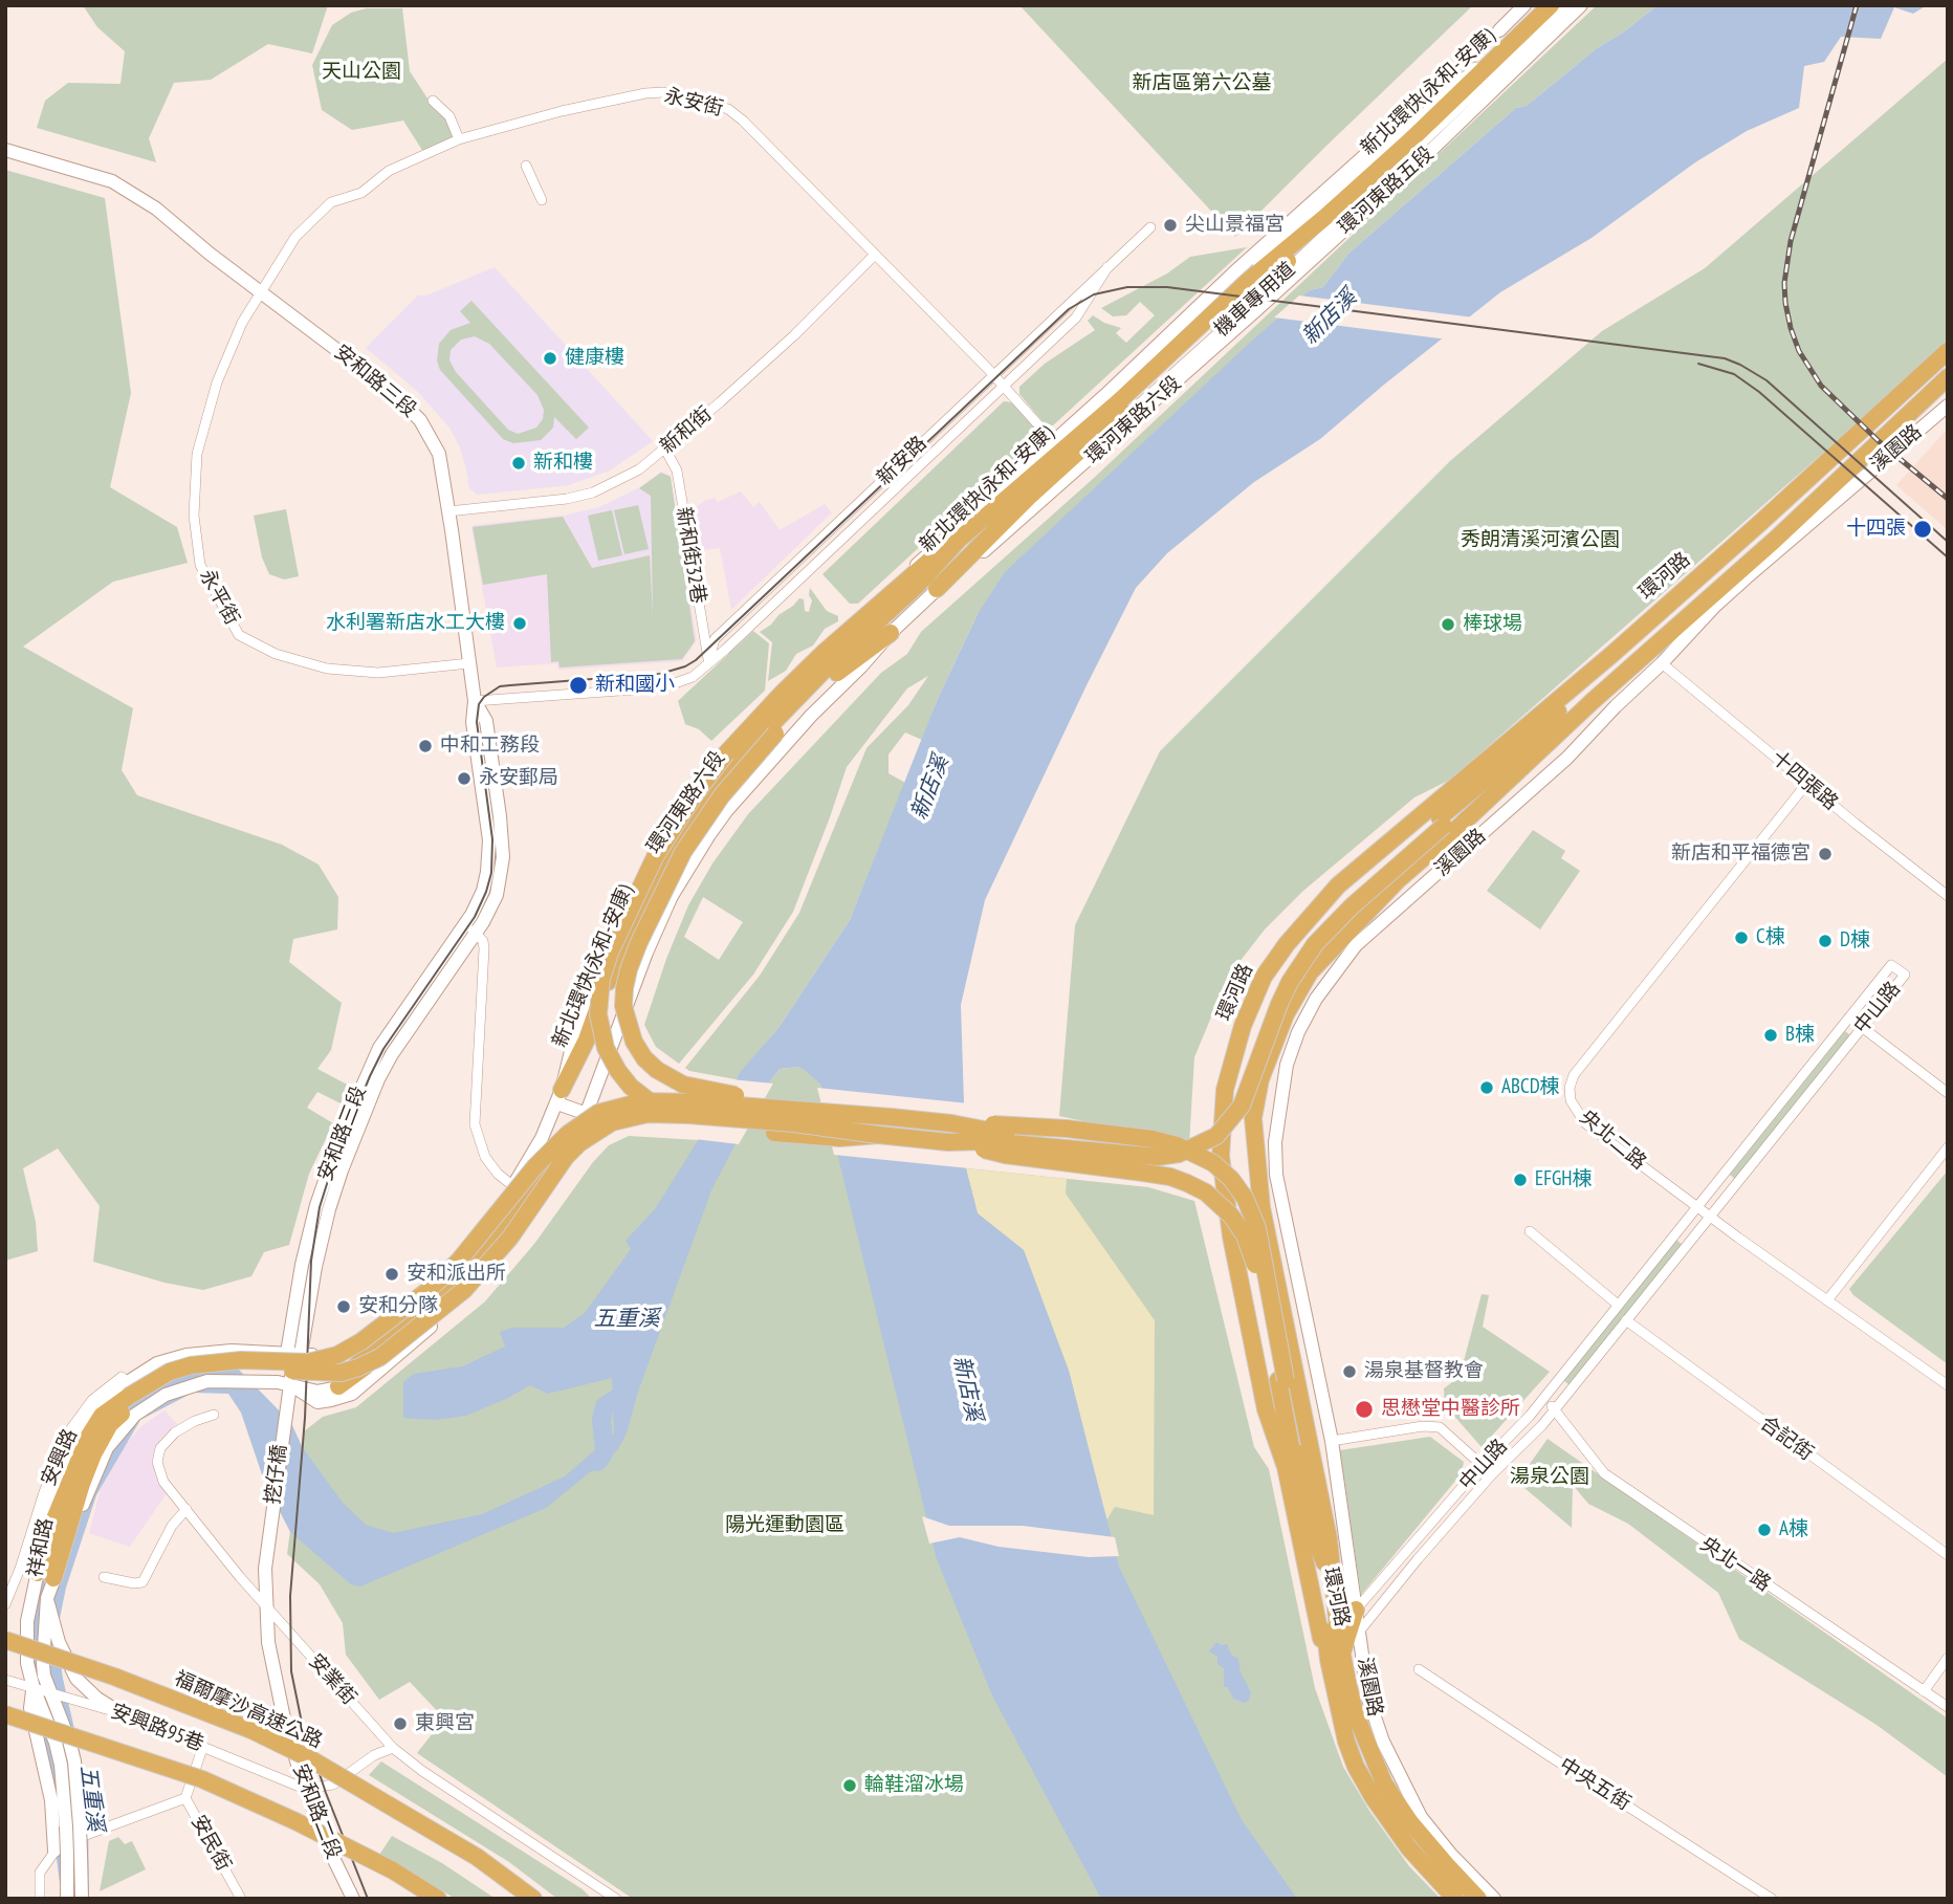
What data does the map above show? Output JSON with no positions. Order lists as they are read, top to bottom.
{
  "streets": {
    "highway": ["新北環快(永和-安康)", "環河路", "福爾摩沙高速公路"],
    "main road": [
      "環河東路五段",
      "安和路三段",
      "環河東路六段",
      "溪園路",
      "挖仔橋",
      "祥和路",
      "安和路二段"
    ],
    "street": [
      "永安街",
      "機車專用道",
      "新和街",
      "新安路",
      "新和街32巷",
      "永平街",
      "十四張路",
      "中山路",
      "央北二路",
      "合記街",
      "安興路",
      "央北一路",
      "安業街",
      "安興路95巷",
      "中央五街",
      "安民街"
    ]
  },
  "crossings": [
    ["新北環快(永和-安康)", "機車專用道"],
    ["新北環快(永和-安康)", "環河東路六段"],
    ["永安街", "安和路三段"],
    ["永安街", "環河東路六段"],
    ["永安街", "新和街"],
    ["永安街", "新安路"],
    ["永安街", "永平街"],
    ["環河東路五段", "機車專用道"],
    ["環河東路五段", "環河東路六段"],
    ["機車專用道", "環河東路六段"],
    ["安和路三段", "環河東路六段"],
    ["安和路三段", "新和街"],
    ["安和路三段", "新安路"],
    ["安和路三段", "永平街"],
    ["安和路三段", "挖仔橋"],
    ["安和路三段", "祥和路"],
    ["環河東路六段", "祥和路"],
    ["新和街", "新和街32巷"],
    ["溪園路", "環河路"],
    ["溪園路", "十四張路"],
    ["溪園路", "中山路"],
    ["新安路", "新和街32巷"],
    ["環河路", "中山路"],
    ["十四張路", "央北二路"],
    ["中山路", "央北二路"],
    ["中山路", "合記街"],
    ["中山路", "央北一路"],
    ["挖仔橋", "安和路二段"],
    ["祥和路", "安興路95巷"],
    ["安業街", "安和路二段"],
    ["安興路95巷", "安和路二段"],
    ["安興路95巷", "安民街"]
  ],
  "water": ["新店溪", "五重溪"],
  "parks": [
    "天山公園",
    "新店區第六公墓",
    "秀朗清溪河濱公園",
    "湯泉公園",
    "陽光運動園區"
  ],
  "places": [
    "尖山景福宮",
    "健康樓",
    "新和樓",
    "十四張",
    "水利署新店水工大樓",
    "棒球場",
    "新和國小",
    "中和工務段",
    "永安郵局",
    "新店和平福德宮",
    "C棟",
    "D棟",
    "B棟",
    "ABCD棟",
    "EFGH棟",
    "安和派出所",
    "安和分隊",
    "湯泉基督教會",
    "思懋堂中醫診所",
    "A棟",
    "東興宮",
    "輪鞋溜冰場"
  ]
}
